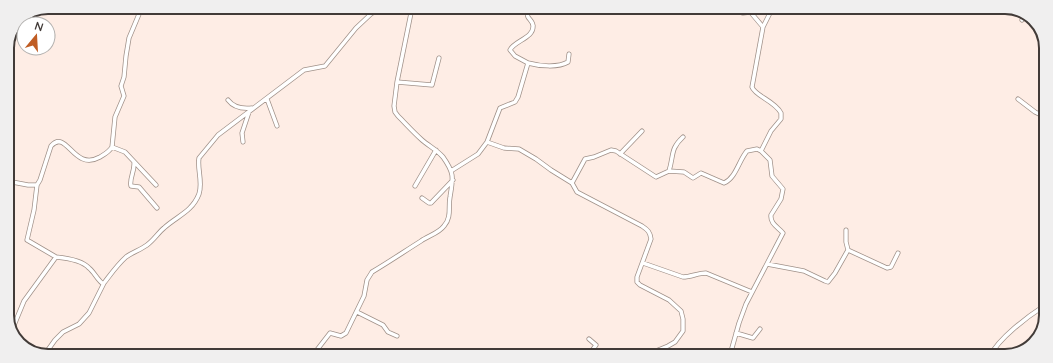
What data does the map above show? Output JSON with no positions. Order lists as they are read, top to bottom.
{
  "north": "top"
}
